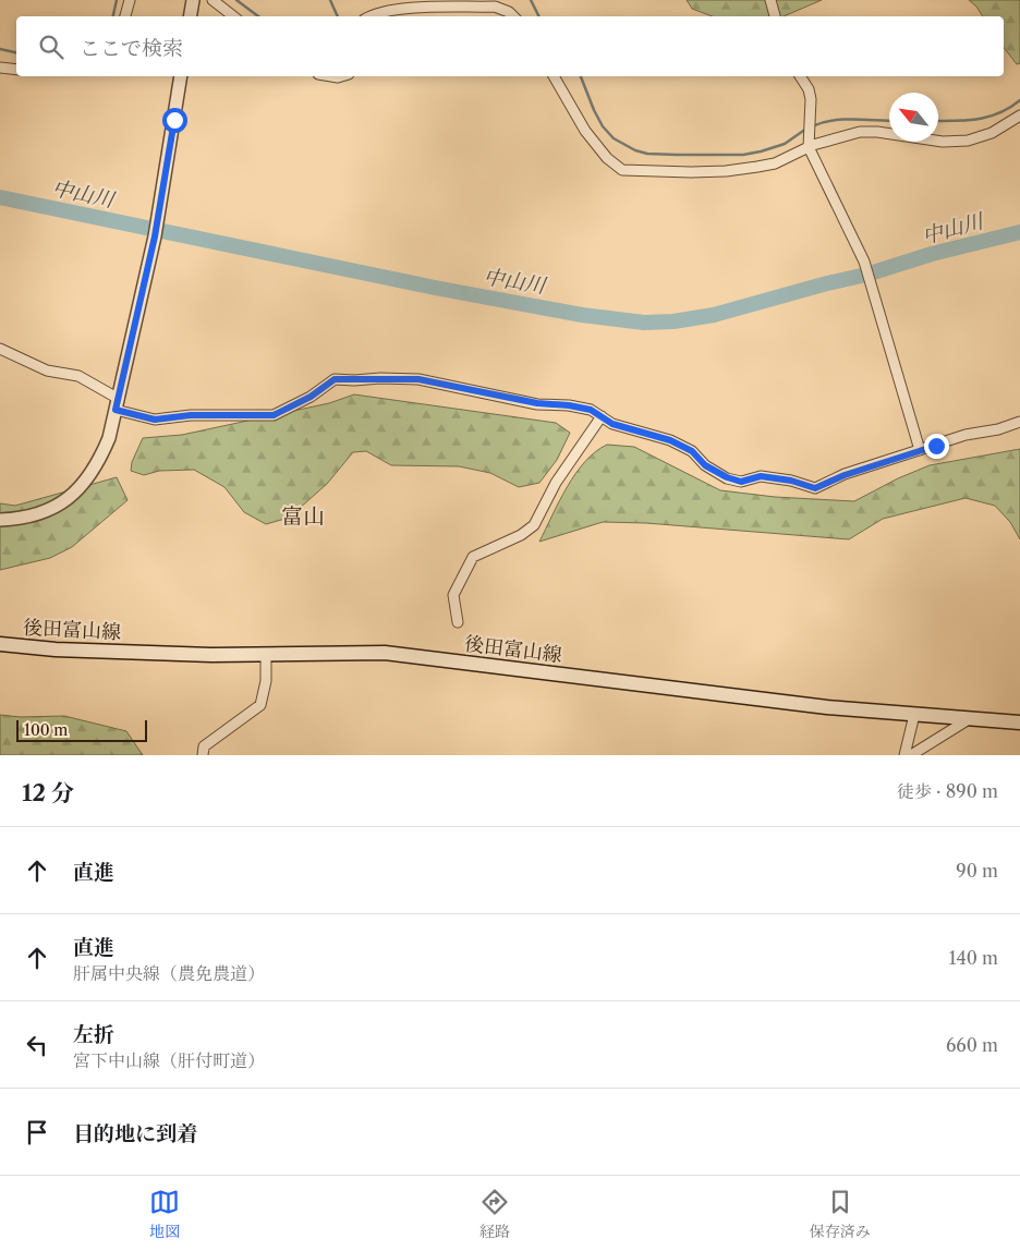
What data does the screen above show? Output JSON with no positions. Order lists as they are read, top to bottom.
{
  "streets": {
    "main road": ["後田富山線"]
  },
  "districts": ["富山"],
  "water": ["中山川"],
  "scale_bar": "100 m",
  "north": "top left",
  "page": {
    "search": "ここで検索",
    "scale": "100 m",
    "heading": ["12 分", "徒歩 · 890 m"],
    "list": [
      ["直進", "90 m"],
      ["直進", "肝属中央線（農免農道）", "140 m"],
      ["左折", "宮下中山線（肝付町道）", "660 m"],
      "目的地に到着"
    ],
    "nav": ["地図", "経路", "保存済み"]
  }
}
